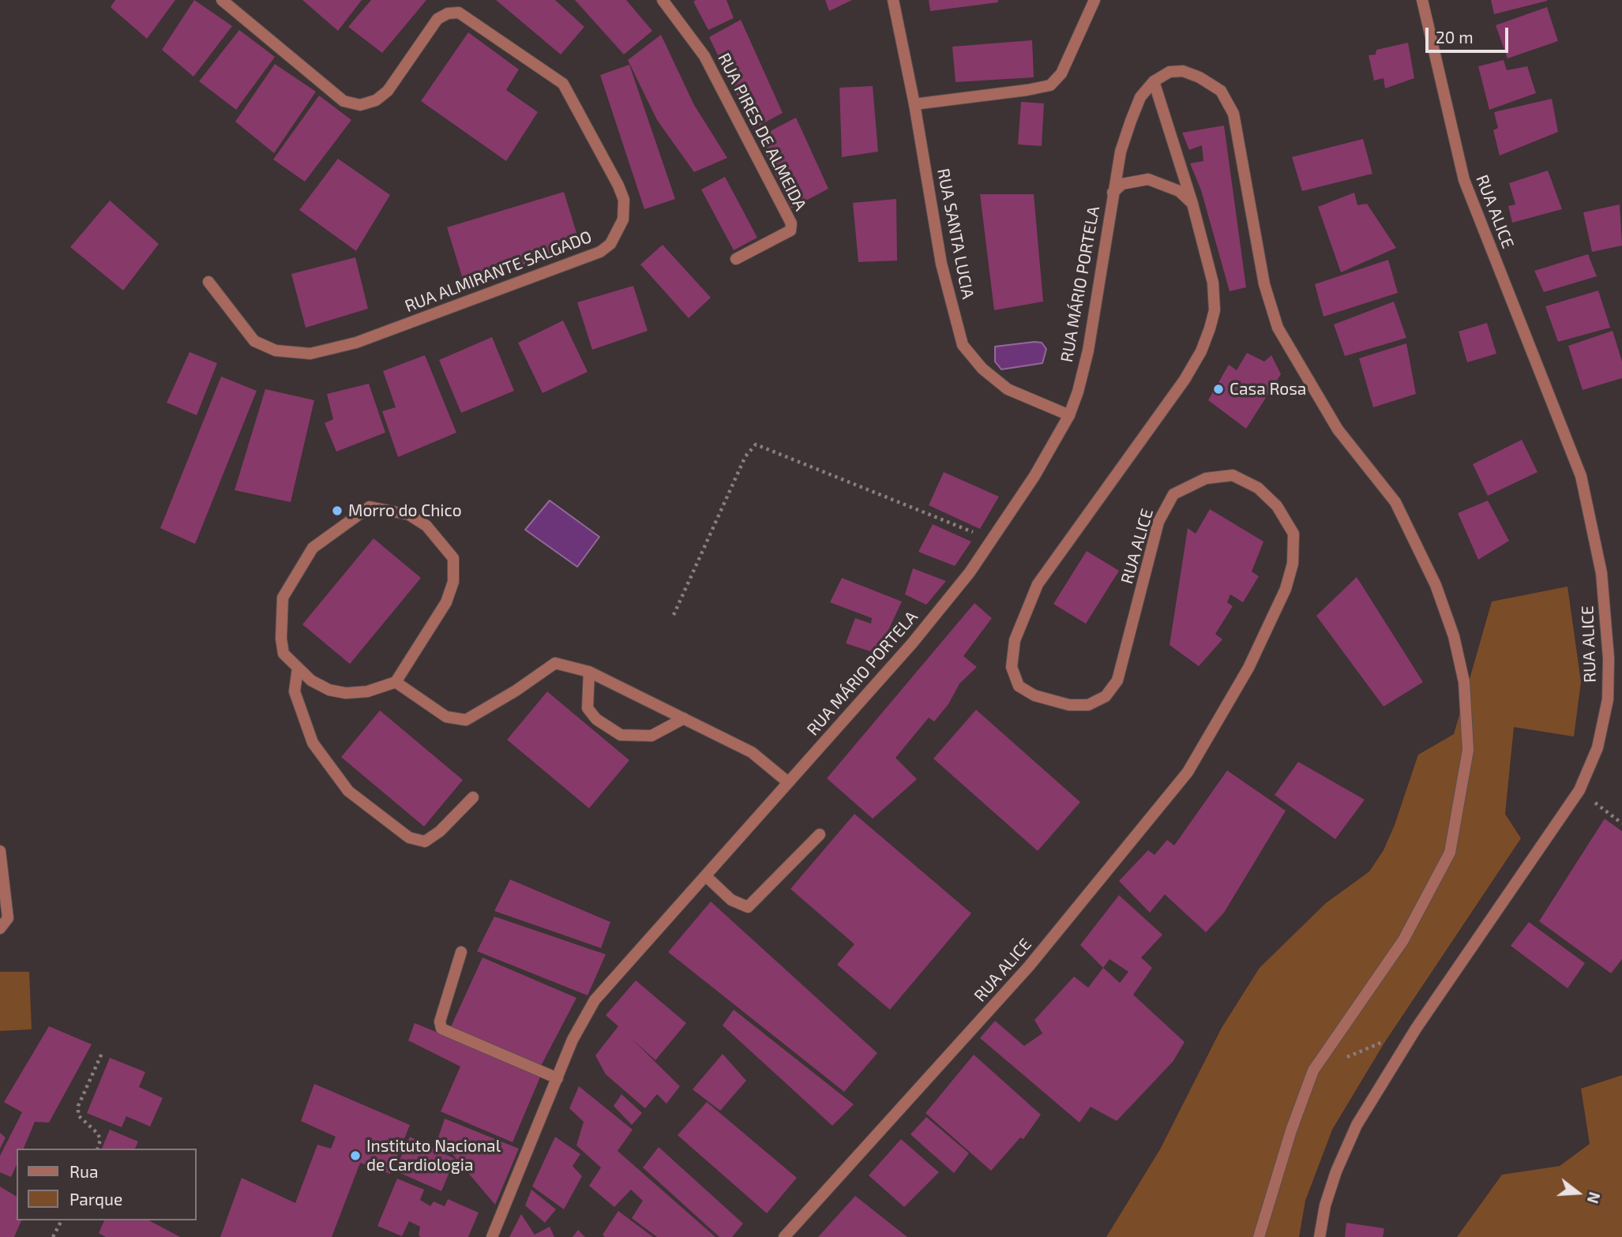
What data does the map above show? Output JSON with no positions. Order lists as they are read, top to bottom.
{
  "streets": {
    "street": [
      "RUA PIRES DE ALMEIDA",
      "RUA ALICE",
      "RUA SANTA LUCIA",
      "RUA ALMIRANTE SALGADO",
      "RUA MÁRIO PORTELA"
    ]
  },
  "crossings": [
    ["RUA ALICE", "RUA MÁRIO PORTELA"],
    ["RUA SANTA LUCIA", "RUA MÁRIO PORTELA"]
  ],
  "places": ["Casa Rosa", "Morro do Chico", "Instituto Nacional de Cardiologia"],
  "legend": ["Rua", "Parque"],
  "scale_bar": "20 m",
  "north": "right"
}
